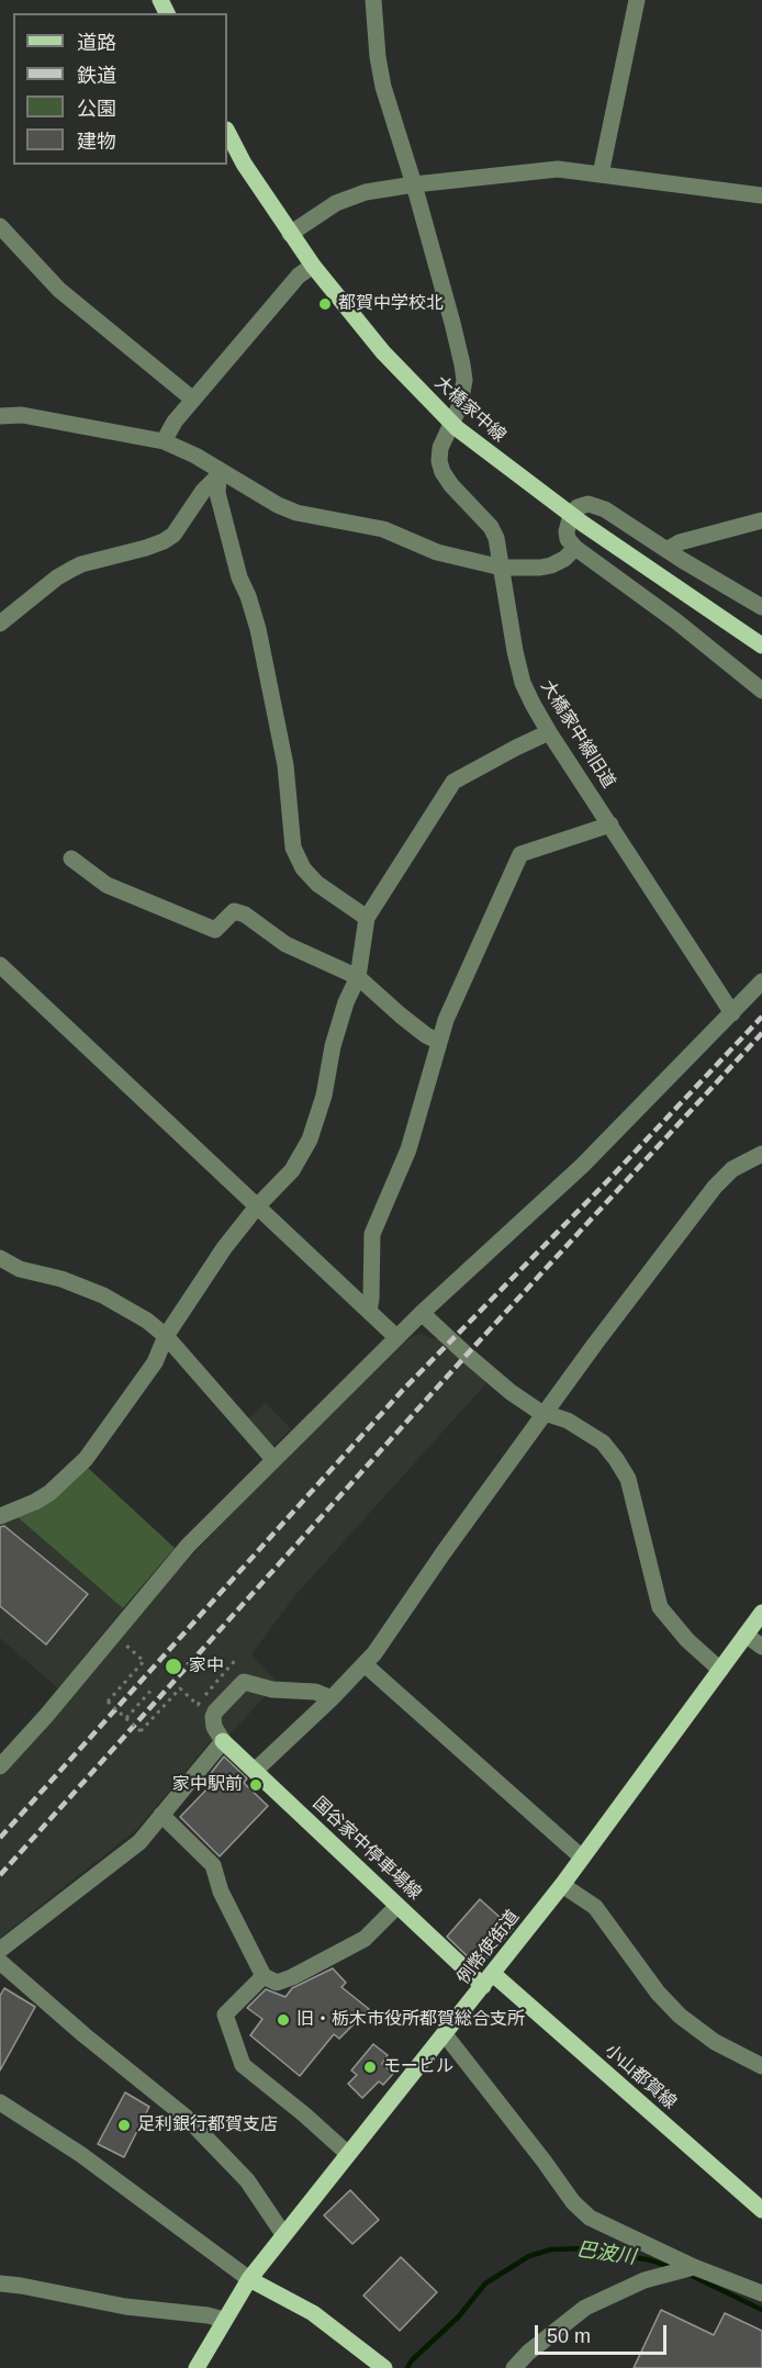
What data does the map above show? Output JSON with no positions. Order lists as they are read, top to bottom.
{
  "streets": {
    "main road": [
      "大橋家中線",
      "国谷家中停車場線",
      "例幣使街道",
      "小山都賀線"
    ],
    "street": ["大橋家中線旧道"]
  },
  "crossings": [
    ["大橋家中線", "大橋家中線旧道"],
    ["国谷家中停車場線", "例幣使街道"],
    ["国谷家中停車場線", "小山都賀線"],
    ["例幣使街道", "小山都賀線"]
  ],
  "water": ["巴波川"],
  "places": [
    "都賀中学校北",
    "家中",
    "家中駅前",
    "旧・栃木市役所都賀総合支所",
    "モービル",
    "足利銀行都賀支店"
  ],
  "legend": [
    "道路",
    "鉄道",
    "公園",
    "建物"
  ],
  "scale_bar": "50 m"
}
